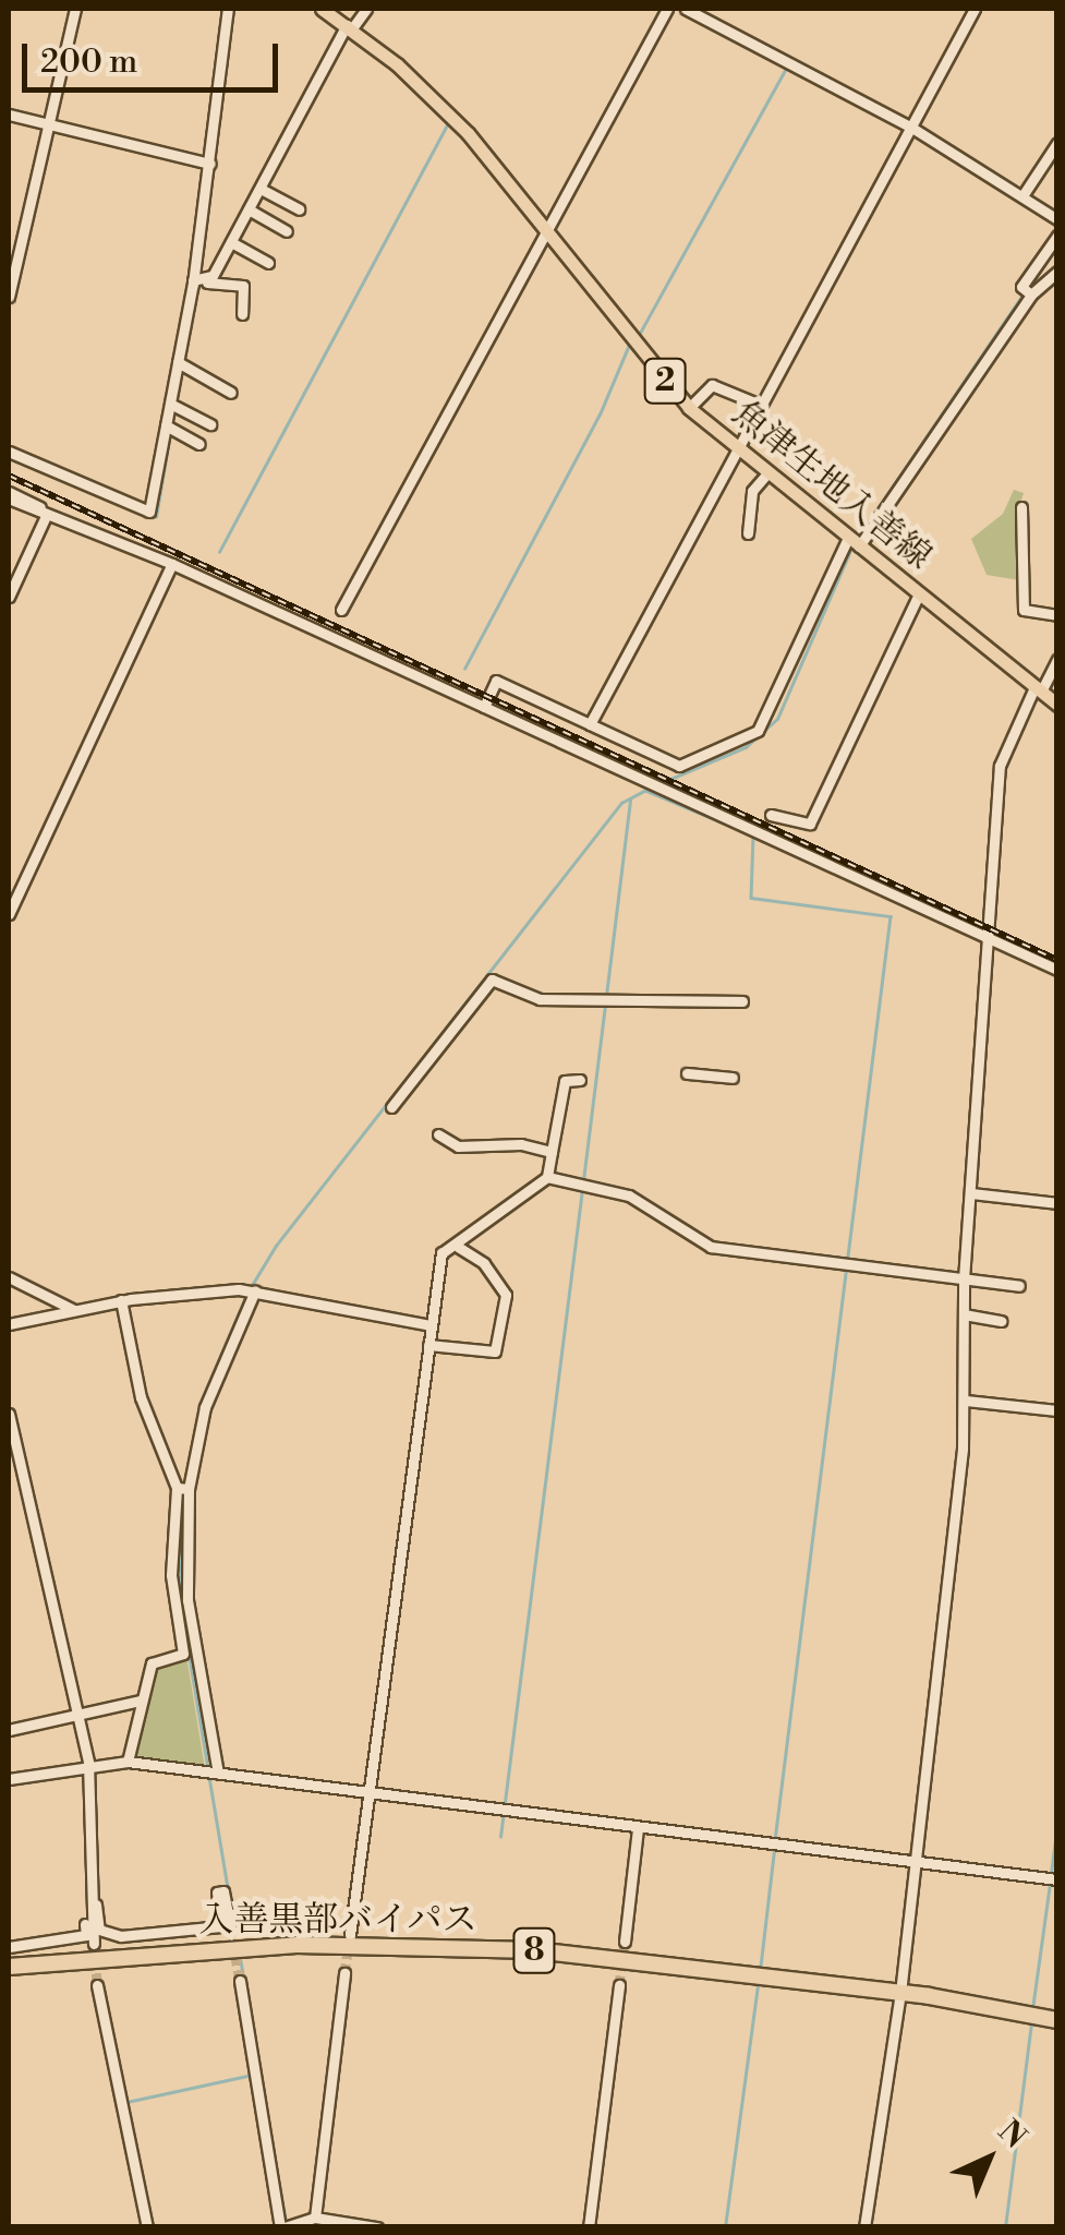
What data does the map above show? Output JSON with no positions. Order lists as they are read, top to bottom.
{
  "streets": {
    "highway": ["入善黒部バイパス", "8"],
    "main road": ["2", "魚津生地入善線"]
  },
  "scale_bar": "200 m",
  "north": "top right"
}
